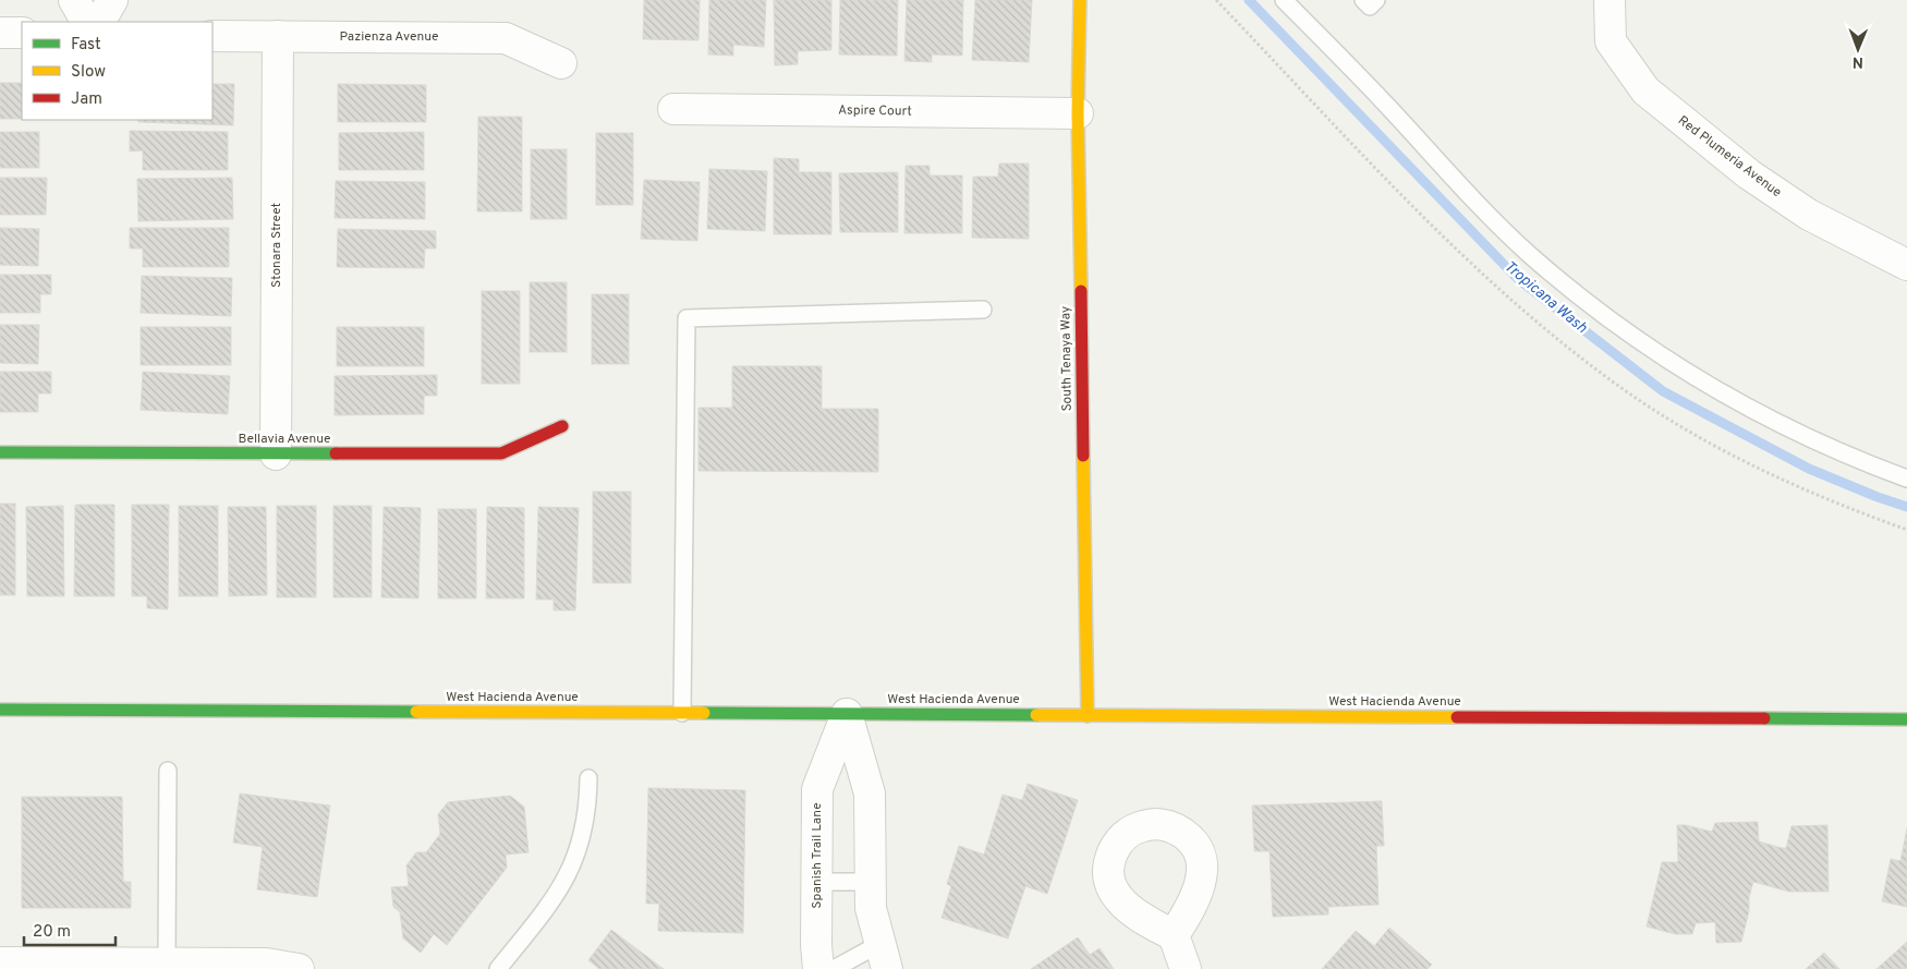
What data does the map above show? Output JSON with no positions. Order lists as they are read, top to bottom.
{
  "streets": {
    "main road": ["South Tenaya Way", "Bellavia Avenue", "West Hacienda Avenue"],
    "street": [
      "Pazienza Avenue",
      "Aspire Court",
      "Red Plumeria Avenue",
      "Stonara Street",
      "Spanish Trail Lane"
    ]
  },
  "crossings": [
    ["Pazienza Avenue", "Stonara Street"],
    ["Aspire Court", "South Tenaya Way"],
    ["Stonara Street", "Bellavia Avenue"],
    ["South Tenaya Way", "West Hacienda Avenue"],
    ["West Hacienda Avenue", "Spanish Trail Lane"]
  ],
  "water": ["Tropicana Wash"],
  "legend": ["Fast", "Slow", "Jam"],
  "scale_bar": "20 m",
  "north": "bottom"
}
